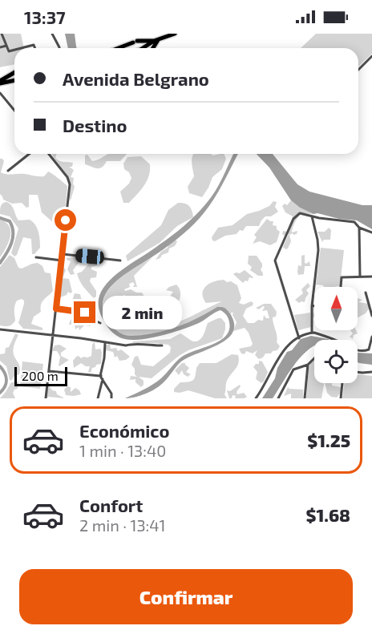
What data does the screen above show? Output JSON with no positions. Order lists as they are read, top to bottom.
{
  "scale_bar": "200 m",
  "north": "top",
  "page": {
    "status": "13:37",
    "banner": ["Avenida Belgrano", "Destino"],
    "bubble": "2 min",
    "scale": "200 m",
    "list": [
      {
        "name": "Económico",
        "note": "1 min · 13:40",
        "value": "$1.25"
      },
      {
        "name": "Confort",
        "note": "2 min · 13:41",
        "value": "$1.68"
      }
    ],
    "buttons": "Confirmar"
  }
}
